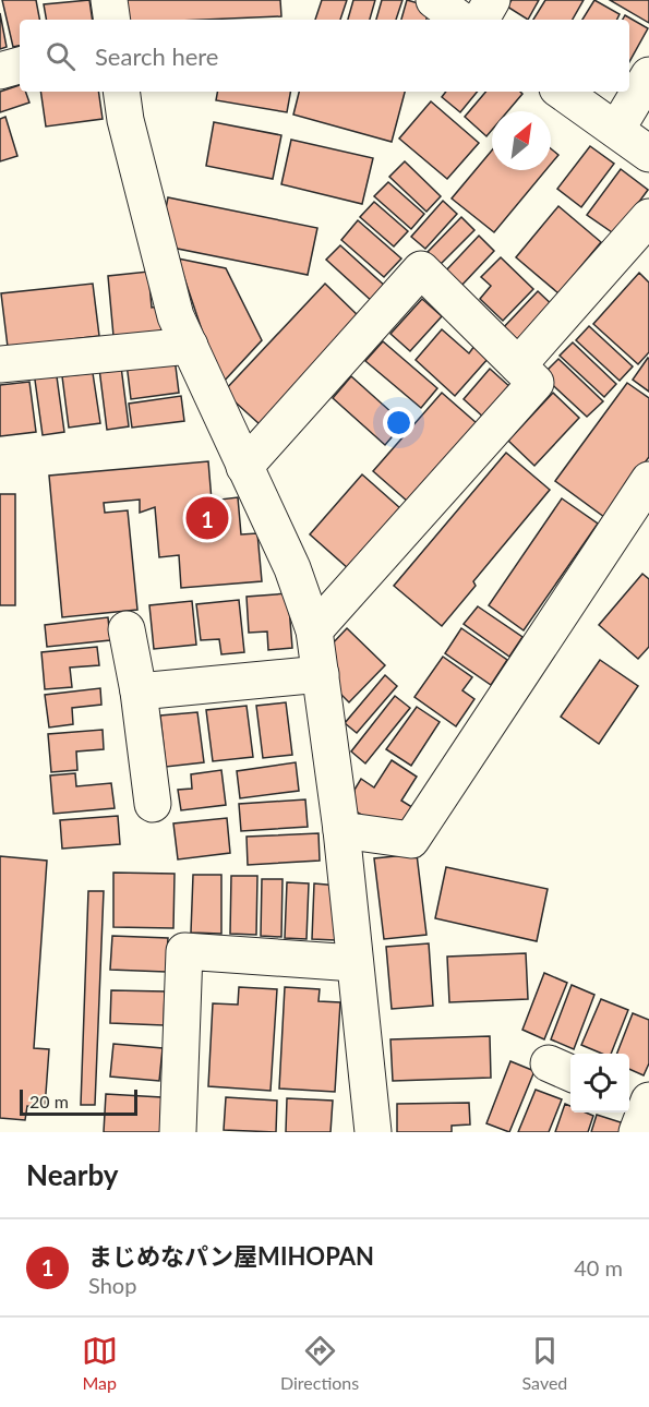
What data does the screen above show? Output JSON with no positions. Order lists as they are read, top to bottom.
{
  "scale_bar": "20 m",
  "north": "top right",
  "page": {
    "search": "Search here",
    "pins": "1",
    "scale": "20 m",
    "heading": "Nearby",
    "list": [
      {
        "mark": "1",
        "name": "まじめなパン屋MIHOPAN",
        "note": "Shop",
        "value": "40 m"
      }
    ],
    "nav": ["Map", "Directions", "Saved"]
  }
}
